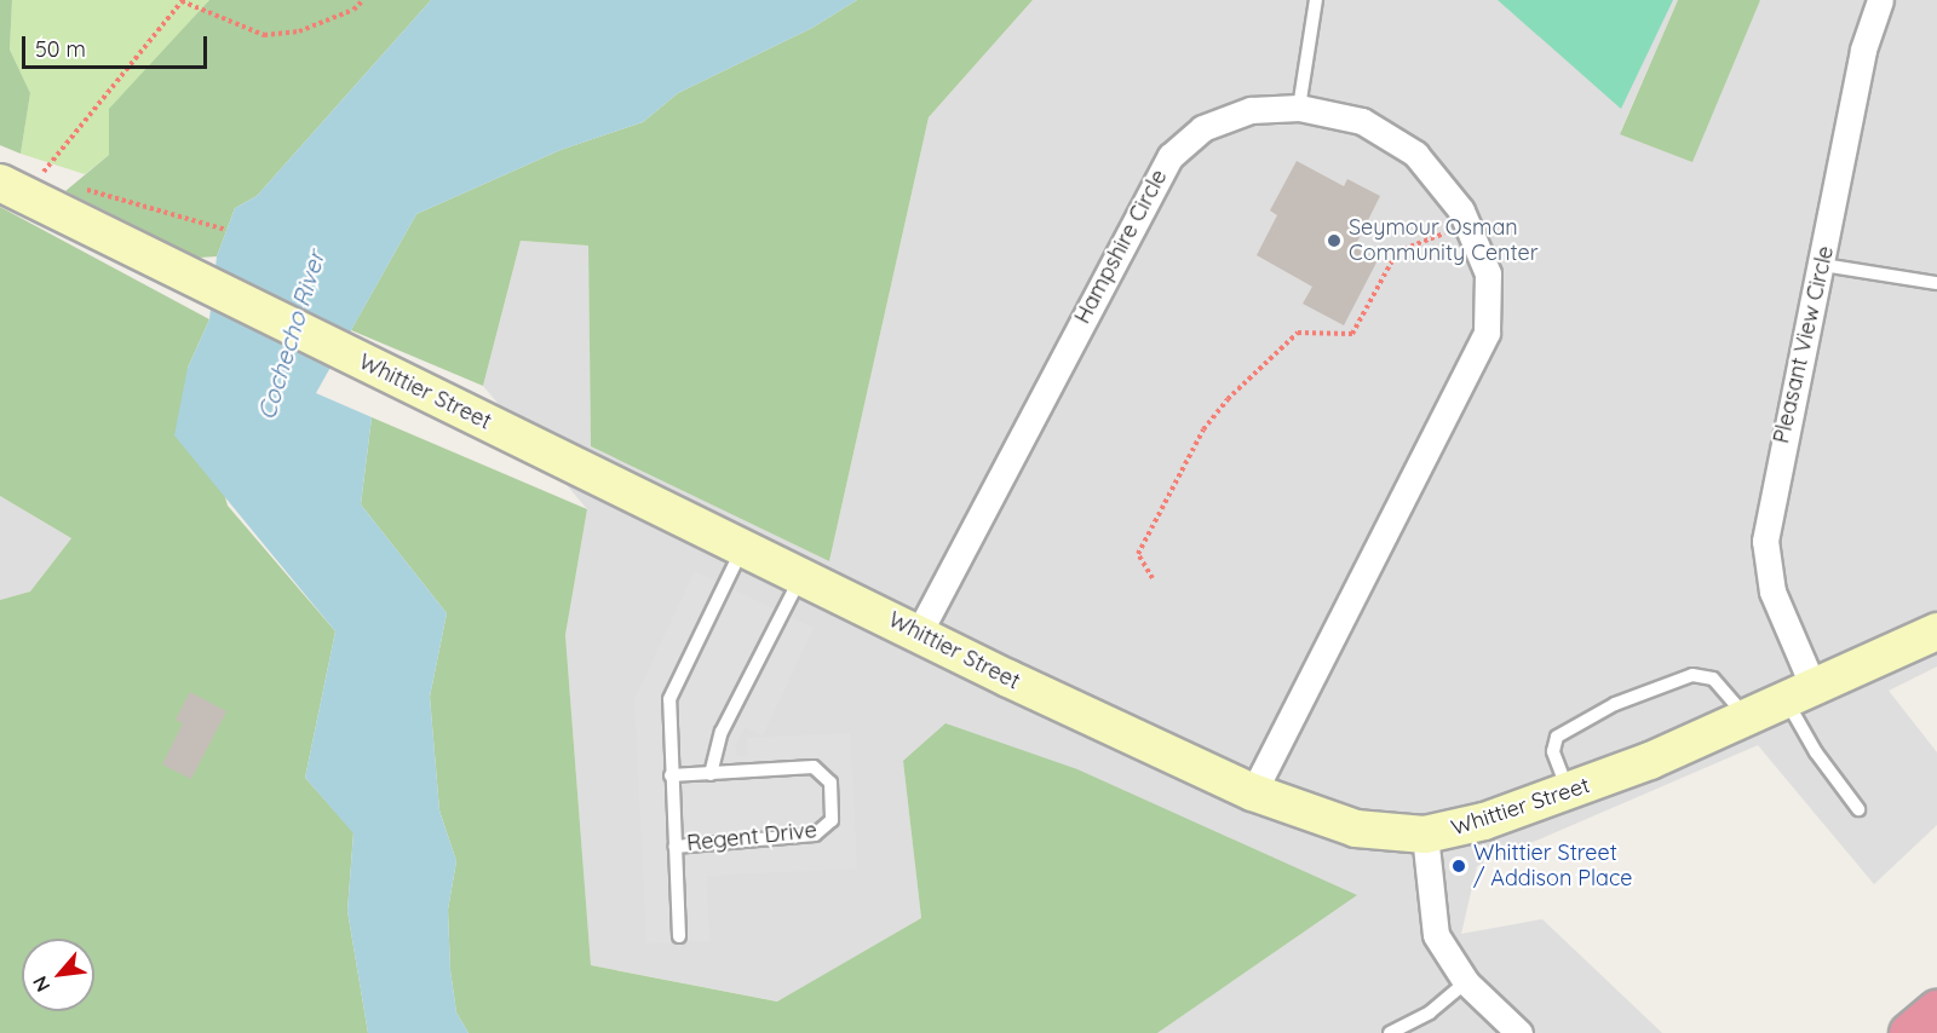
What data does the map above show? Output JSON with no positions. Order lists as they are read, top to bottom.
{
  "streets": {
    "street": ["Hampshire Circle", "Pleasant View Circle", "Whittier Street"],
    "lane": ["Regent Drive"]
  },
  "crossings": [
    ["Hampshire Circle", "Whittier Street"],
    ["Pleasant View Circle", "Whittier Street"],
    ["Whittier Street", "Regent Drive"]
  ],
  "water": ["Cochecho River"],
  "places": ["Seymour Osman Community Center", "Whittier Street / Addison Place"],
  "scale_bar": "50 m",
  "north": "bottom left"
}
